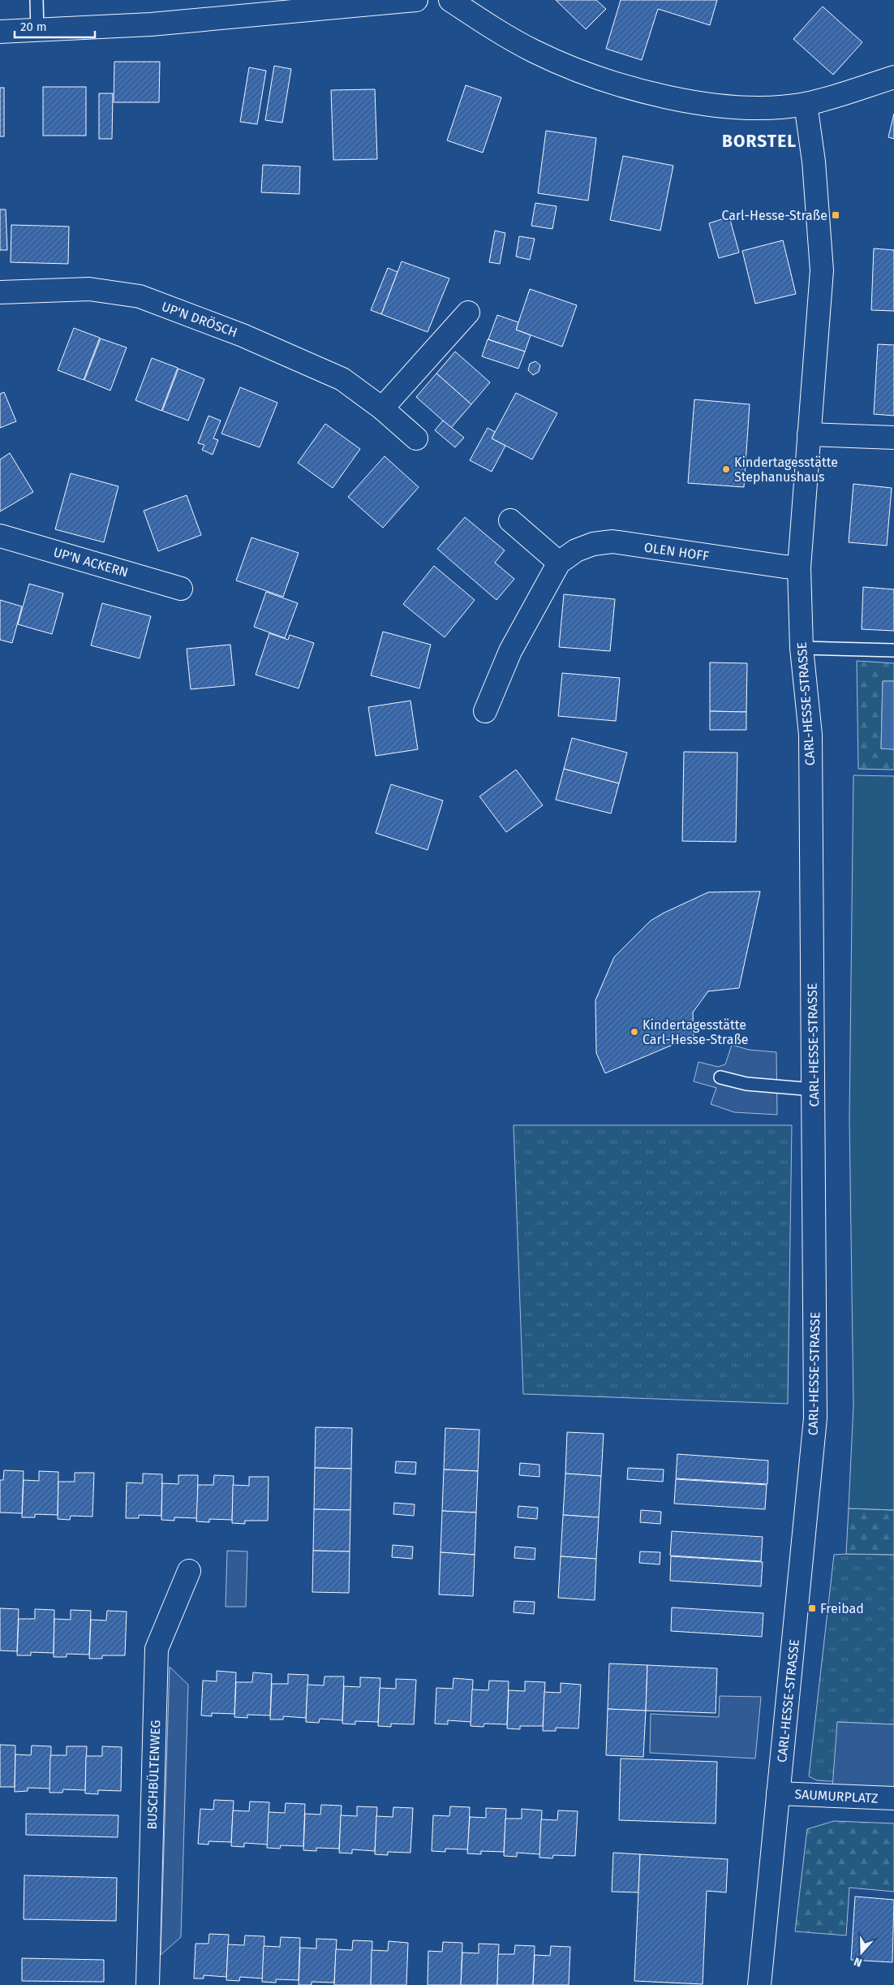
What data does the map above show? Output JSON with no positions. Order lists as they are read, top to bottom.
{
  "streets": {
    "street": [
      "UP'N DRÖSCH",
      "OLEN HOFF",
      "UP'N ACKERN",
      "CARL-HESSE-STRASSE",
      "BUSCHBÜLTENWEG",
      "SAUMURPLATZ"
    ]
  },
  "crossings": [
    ["OLEN HOFF", "CARL-HESSE-STRASSE"],
    ["CARL-HESSE-STRASSE", "SAUMURPLATZ"]
  ],
  "districts": ["BORSTEL"],
  "places": {
    "transit": ["Carl-Hesse-Straße", "Freibad"],
    "other": ["Kindertagesstätte Stephanushaus", "Kindertagesstätte Carl-Hesse-Straße"]
  },
  "scale_bar": "20 m",
  "north": "bottom"
}
